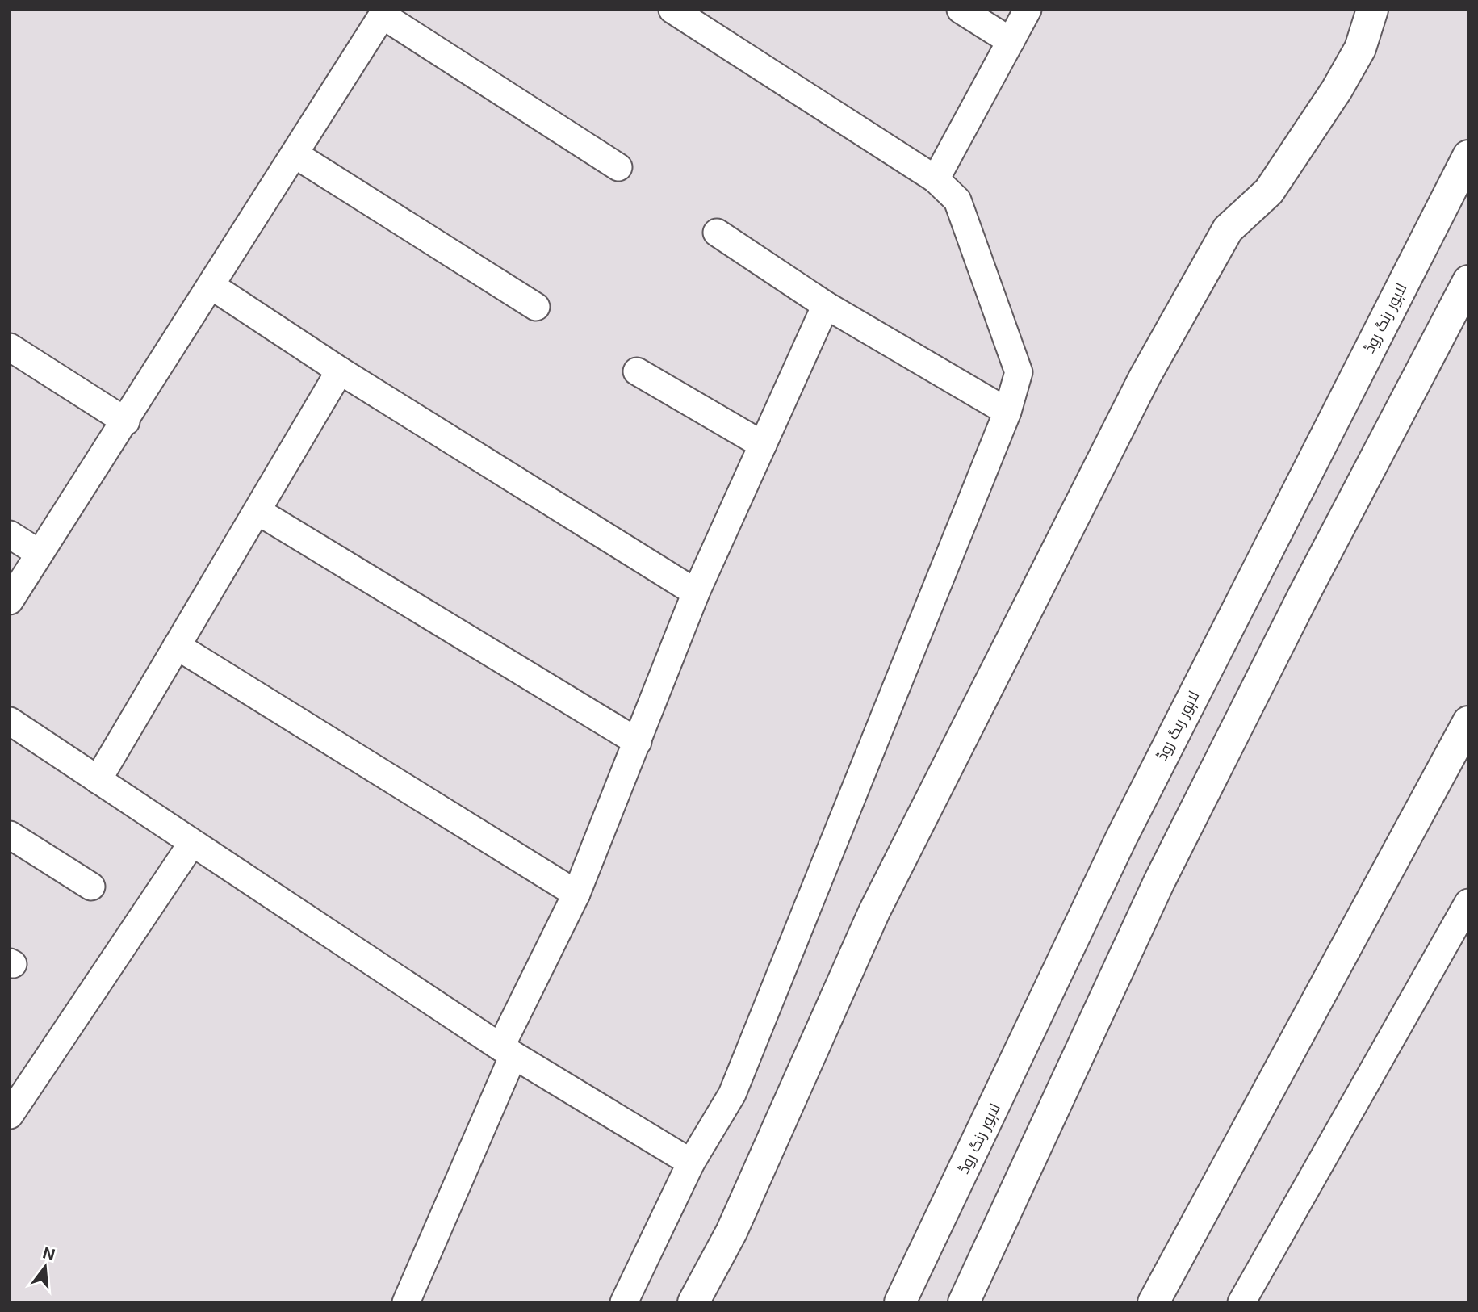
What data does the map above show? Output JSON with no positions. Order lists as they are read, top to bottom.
{
  "streets": {
    "main road": ["لاہور رنگ روڈ"]
  },
  "north": "top"
}
